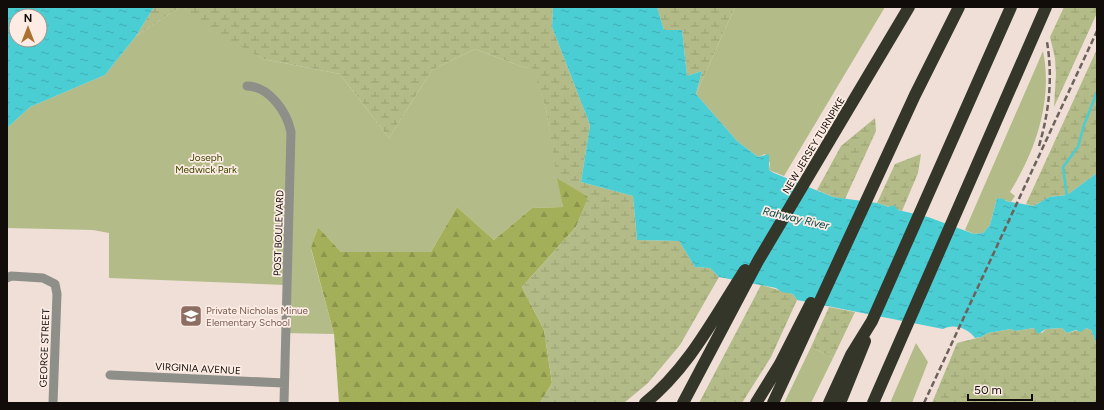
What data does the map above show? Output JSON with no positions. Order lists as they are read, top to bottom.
{
  "streets": {
    "highway": ["NEW JERSEY TURNPIKE"],
    "street": ["POST BOULEVARD", "GEORGE STREET", "VIRGINIA AVENUE"]
  },
  "crossings": [
    ["POST BOULEVARD", "VIRGINIA AVENUE"]
  ],
  "water": ["Rahway River"],
  "parks": ["Joseph Medwick Park"],
  "places": {
    "school or university": ["Private Nicholas Minue Elementary School"]
  },
  "scale_bar": "50 m",
  "north": "top"
}
